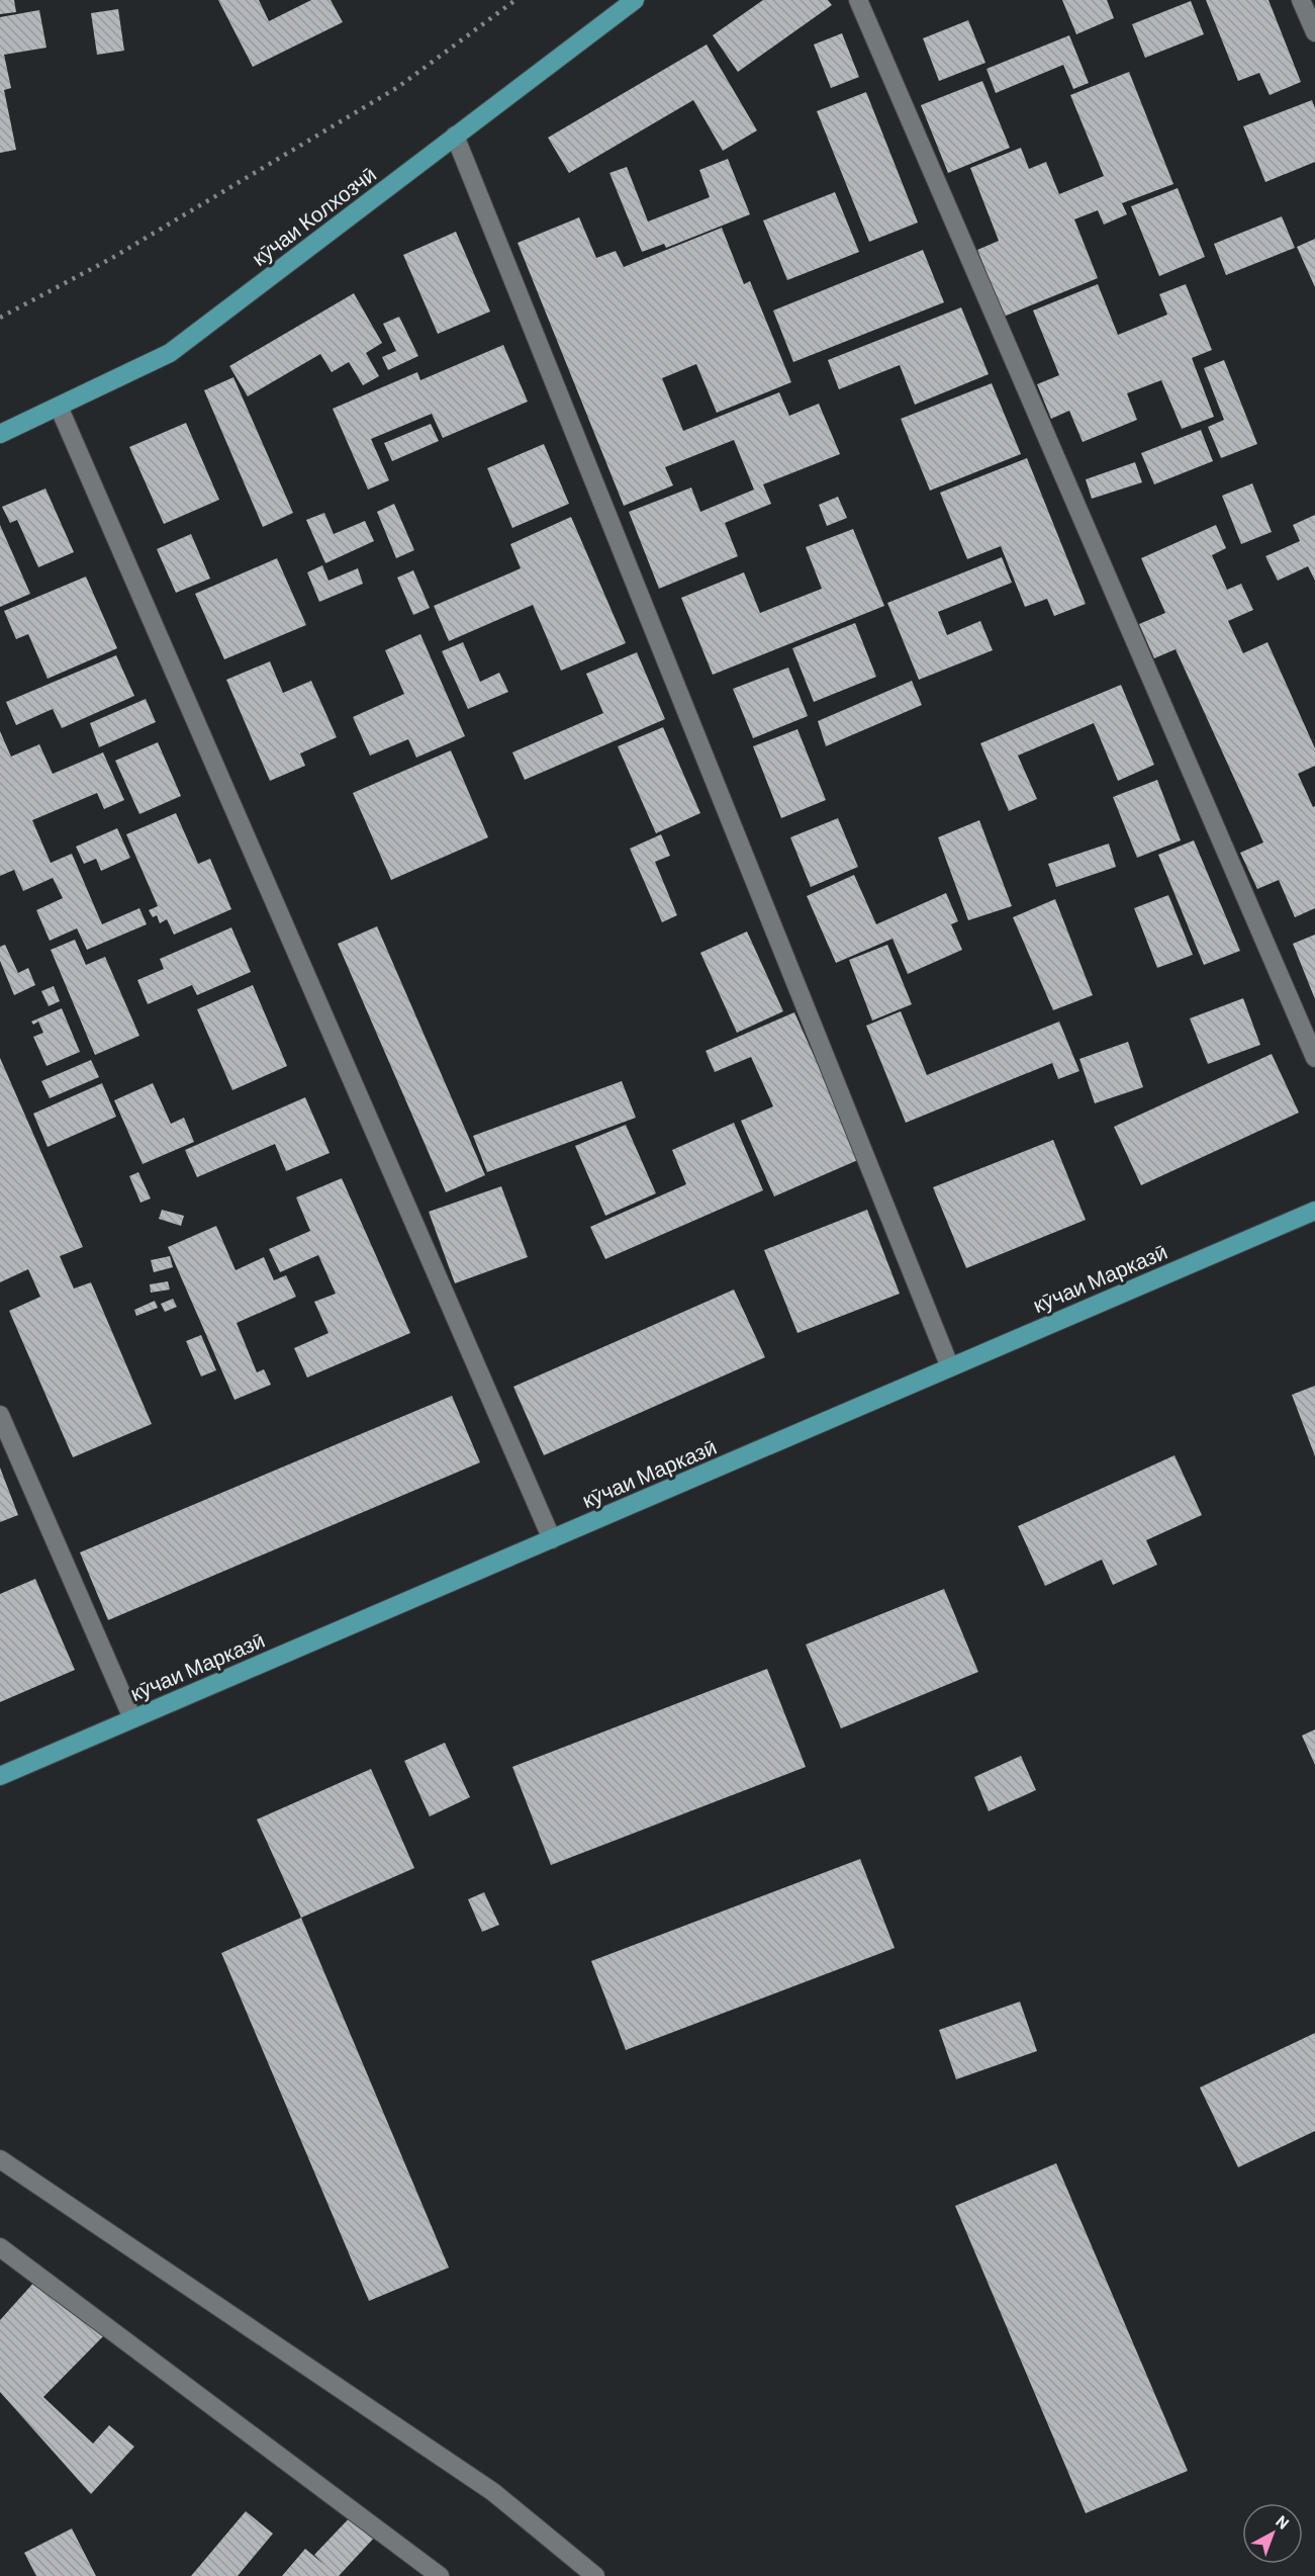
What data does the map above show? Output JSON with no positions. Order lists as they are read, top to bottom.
{
  "streets": {
    "main road": ["кӯчаи Колхозчӣ", "кӯчаи Марказӣ"]
  },
  "north": "top right"
}
